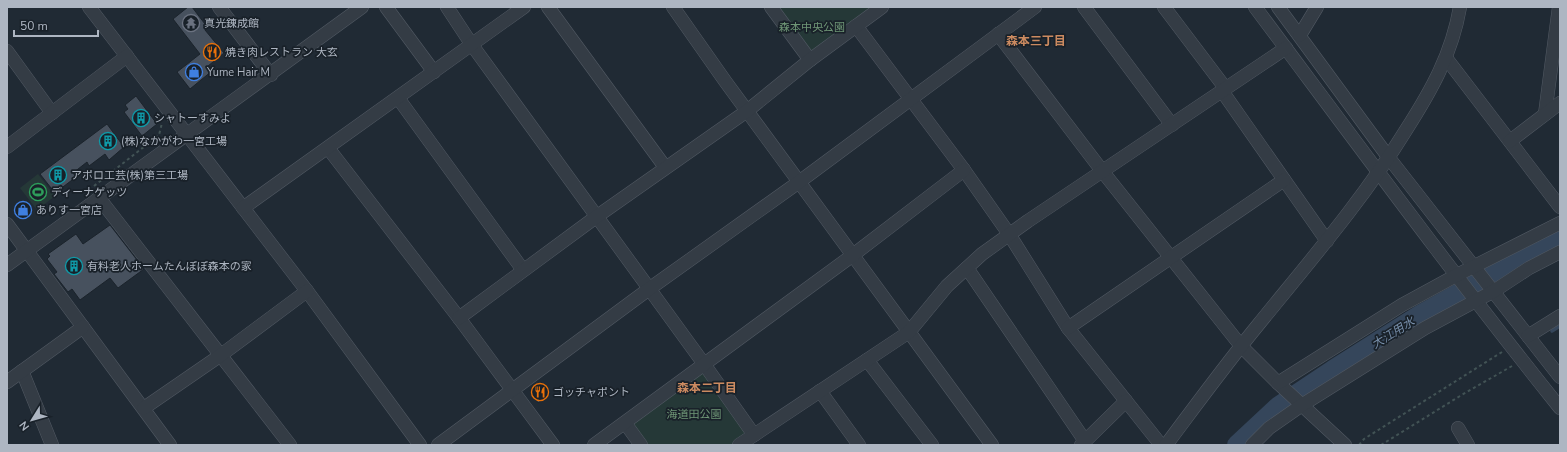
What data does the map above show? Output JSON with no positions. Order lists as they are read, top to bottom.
{
  "districts": ["森本三丁目", "森本二丁目"],
  "water": ["大江用水"],
  "parks": ["森本中央公園", "海道田公園"],
  "places": {
    "temple": ["真光錬成館"],
    "restaurant": ["焼き肉レストラン 大玄", "ゴッチャポント"],
    "shop": ["Yume Hair M", "ありす一宮店"],
    "building": [
      "シャトーすみよ",
      "(株)なかがわ一宮工場",
      "アポロ工芸(株)第三工場",
      "有料老人ホームたんぽぽ森本の家"
    ],
    "sports": ["ディーナゲッツ"]
  },
  "scale_bar": "50 m",
  "north": "bottom left"
}
